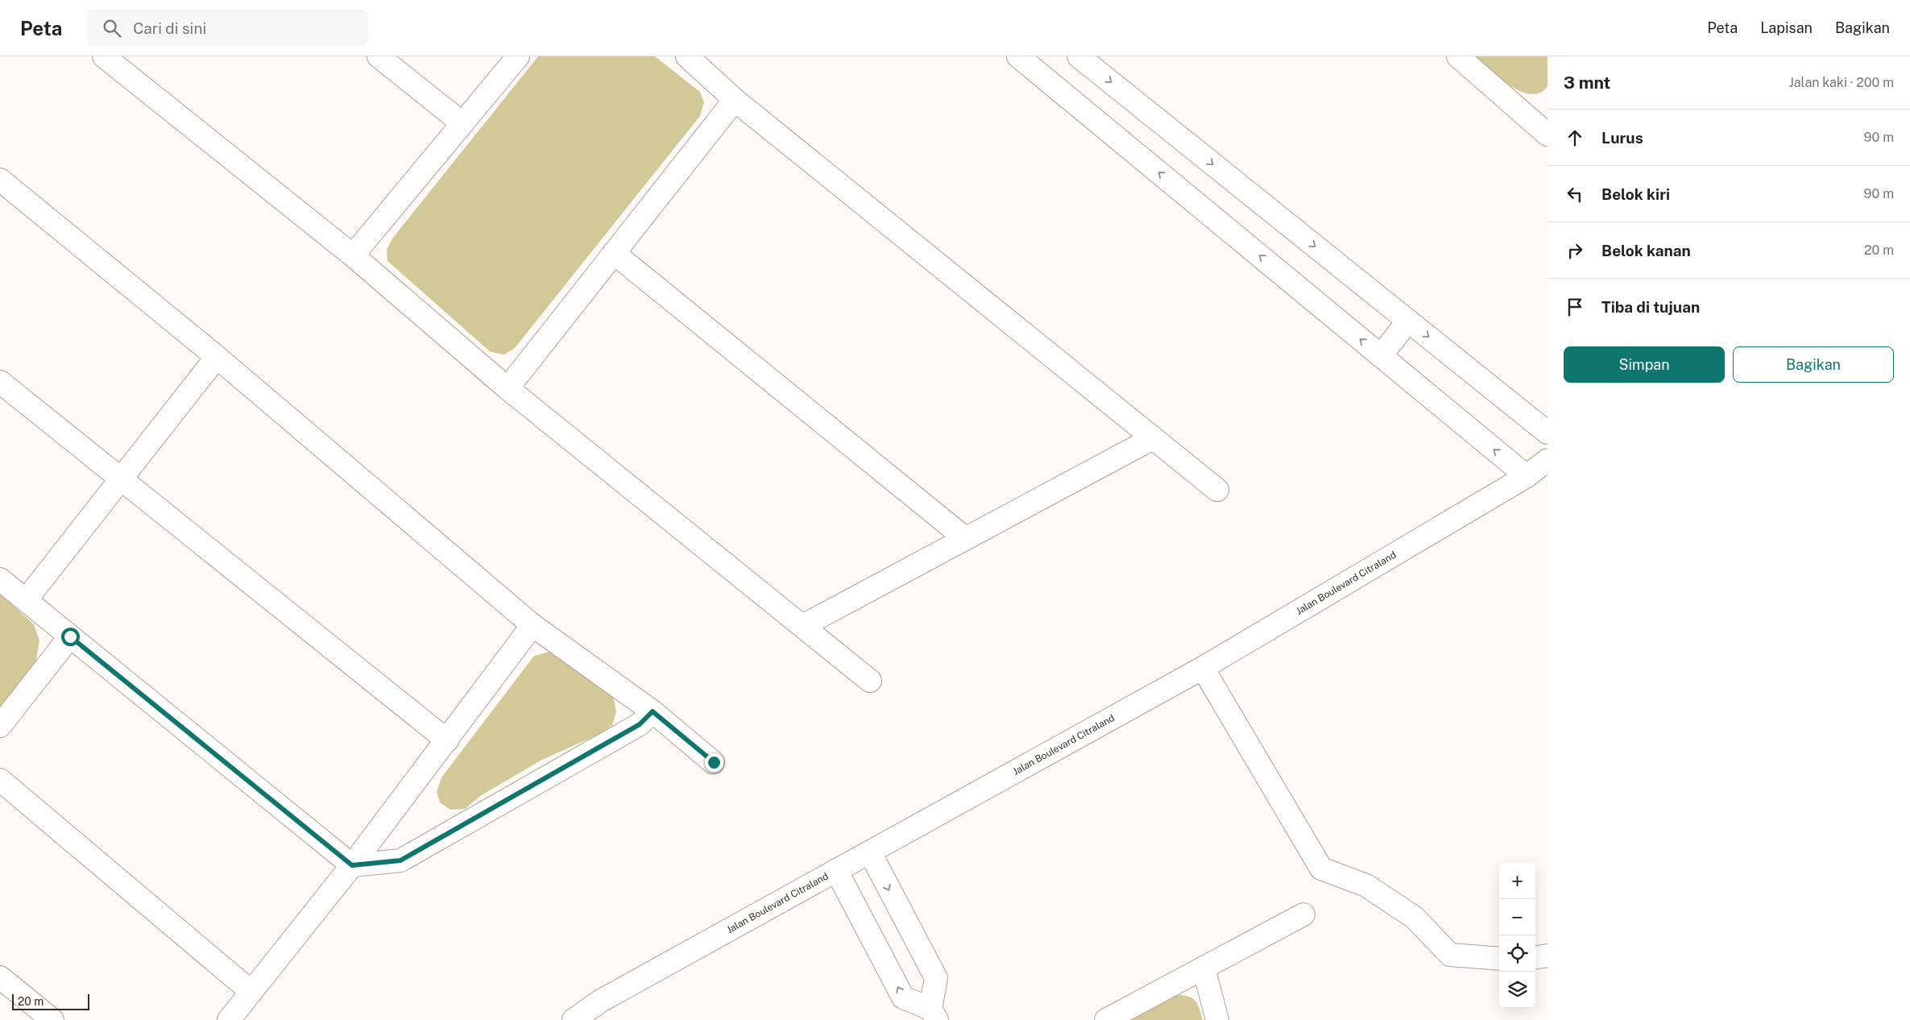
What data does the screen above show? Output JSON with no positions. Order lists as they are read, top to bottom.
{
  "streets": {
    "street": ["Jalan Boulevard Citraland"]
  },
  "scale_bar": "20 m",
  "page": {
    "header": "Peta",
    "search": "Cari di sini",
    "nav": ["Peta", "Lapisan", "Bagikan"],
    "heading": ["3 mnt", "Jalan kaki · 200 m"],
    "list": [
      ["Lurus", "90 m"],
      ["Belok kiri", "90 m"],
      ["Belok kanan", "20 m"],
      "Tiba di tujuan"
    ],
    "buttons": ["Simpan", "Bagikan"],
    "map_buttons": ["+", "−"],
    "scale": "20 m"
  }
}
